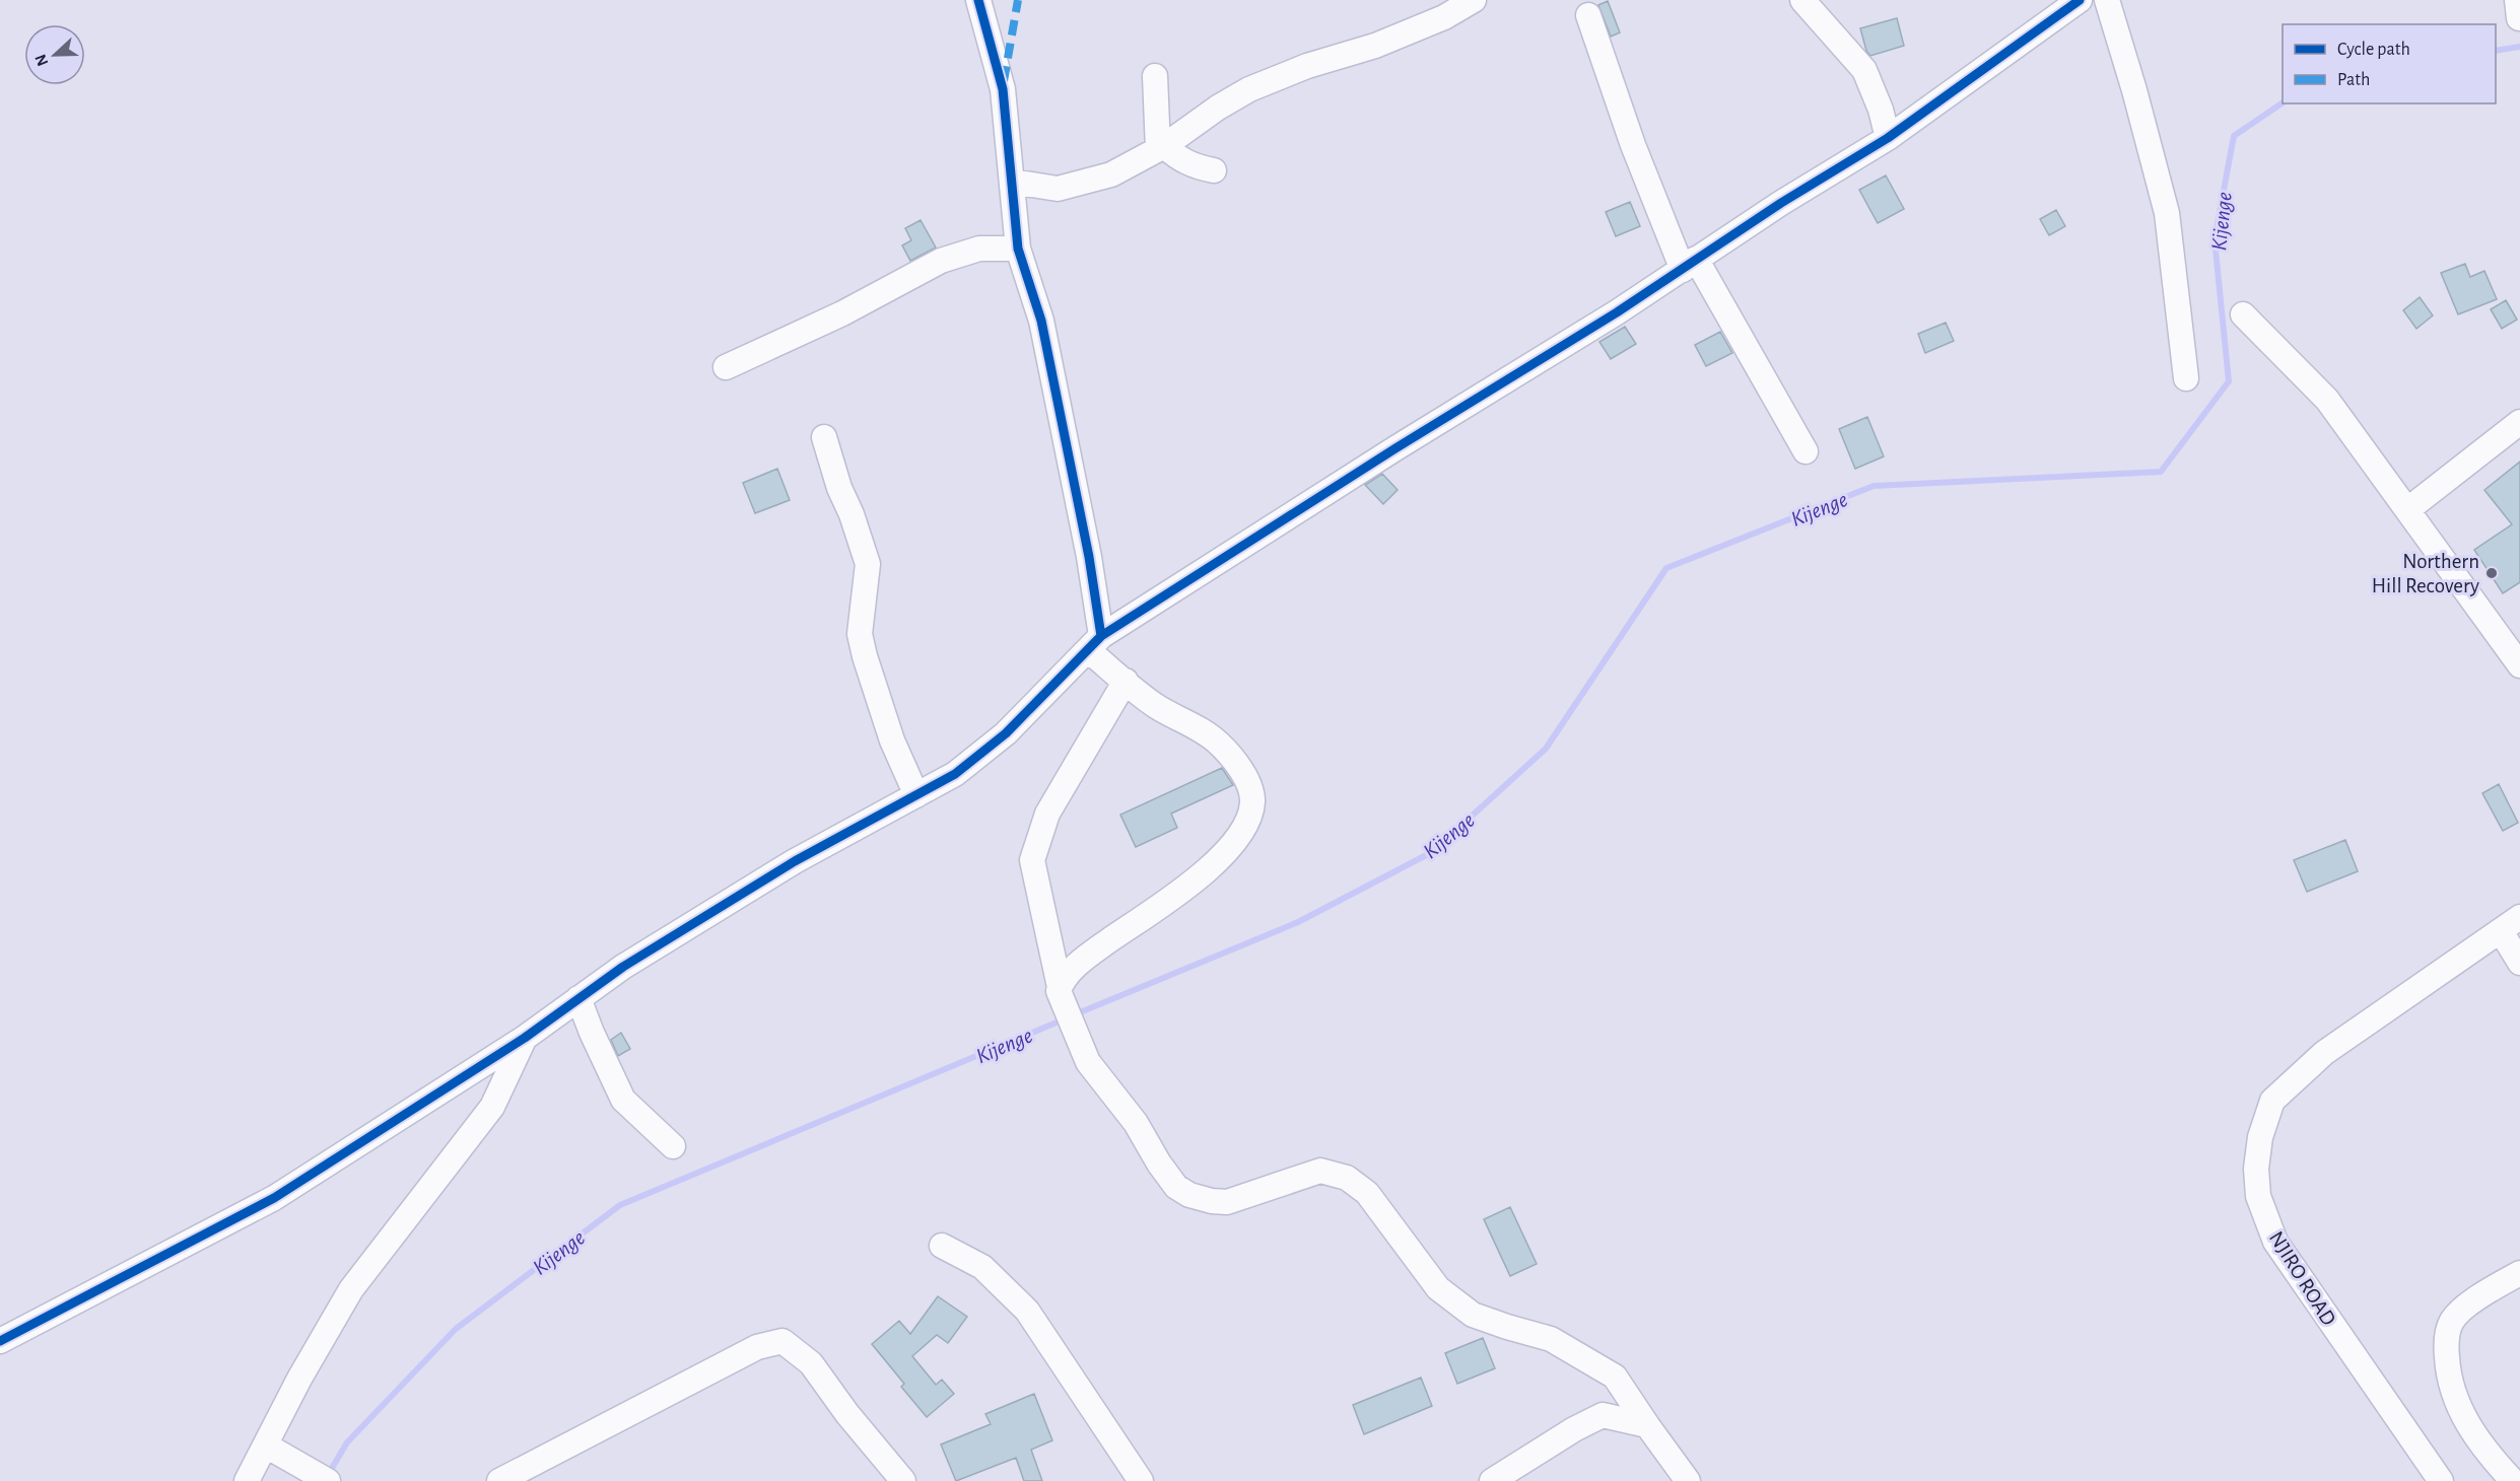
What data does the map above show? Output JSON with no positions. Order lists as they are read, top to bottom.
{
  "streets": {
    "street": ["NJIRO ROAD"]
  },
  "water": ["Kijenge"],
  "places": ["Northern Hill Recovery"],
  "legend": ["Cycle path", "Path"],
  "north": "left"
}
